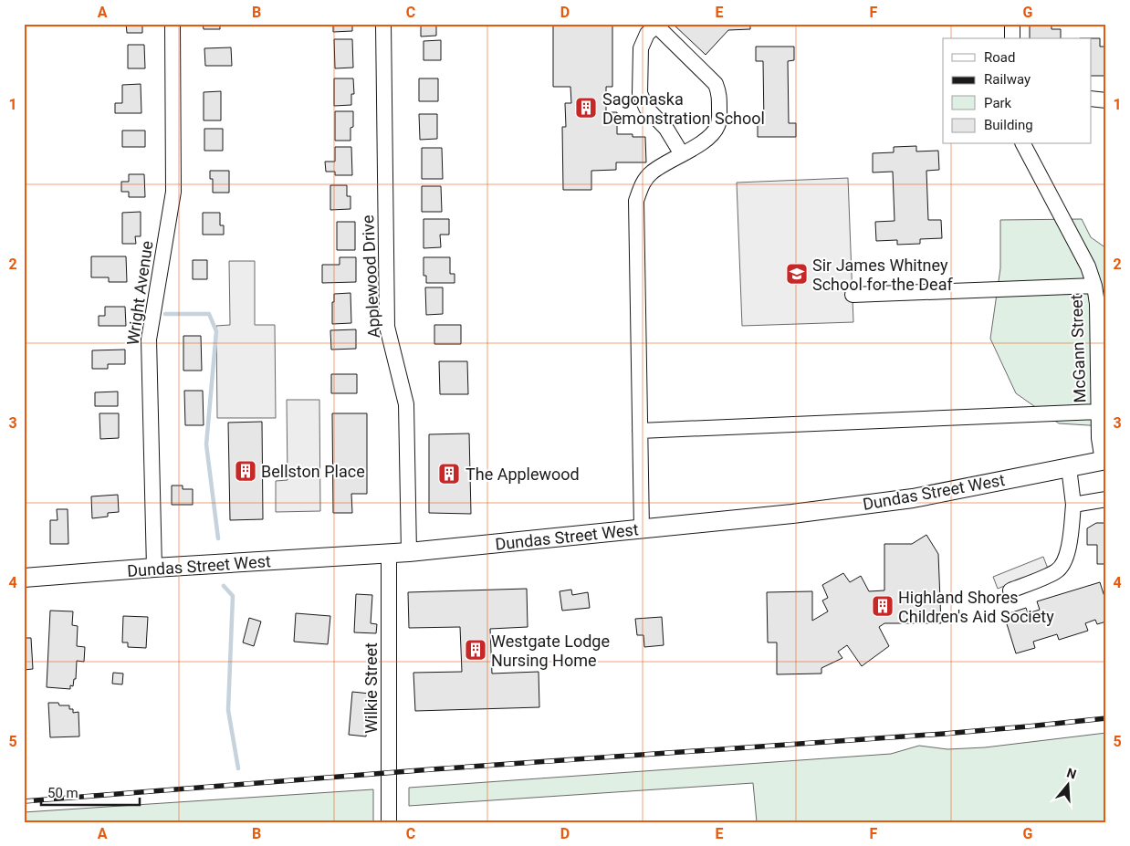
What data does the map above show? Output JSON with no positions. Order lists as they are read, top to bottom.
{
  "streets": {
    "main road": ["Dundas Street West"],
    "street": [
      "Applewood Drive",
      "Wright Avenue",
      "McGann Street",
      "Wilkie Street"
    ]
  },
  "crossings": [
    ["Applewood Drive", "Dundas Street West"],
    ["Wright Avenue", "Dundas Street West"],
    ["McGann Street", "Dundas Street West"],
    ["Dundas Street West", "Wilkie Street"]
  ],
  "places": {
    "building": [
      "Sagonaska Demonstration School",
      "Bellston Place",
      "The Applewood",
      "Highland Shores Children's Aid Society",
      "Westgate Lodge Nursing Home"
    ],
    "school or university": ["Sir James Whitney School for the Deaf"]
  },
  "legend": [
    "Road",
    "Railway",
    "Park",
    "Building"
  ],
  "scale_bar": "50 m",
  "north": "top",
  "grid": {
    "columns": [
      "A",
      "B",
      "C",
      "D",
      "E",
      "F",
      "G"
    ],
    "rows": [
      "1",
      "2",
      "3",
      "4",
      "5"
    ]
  }
}
